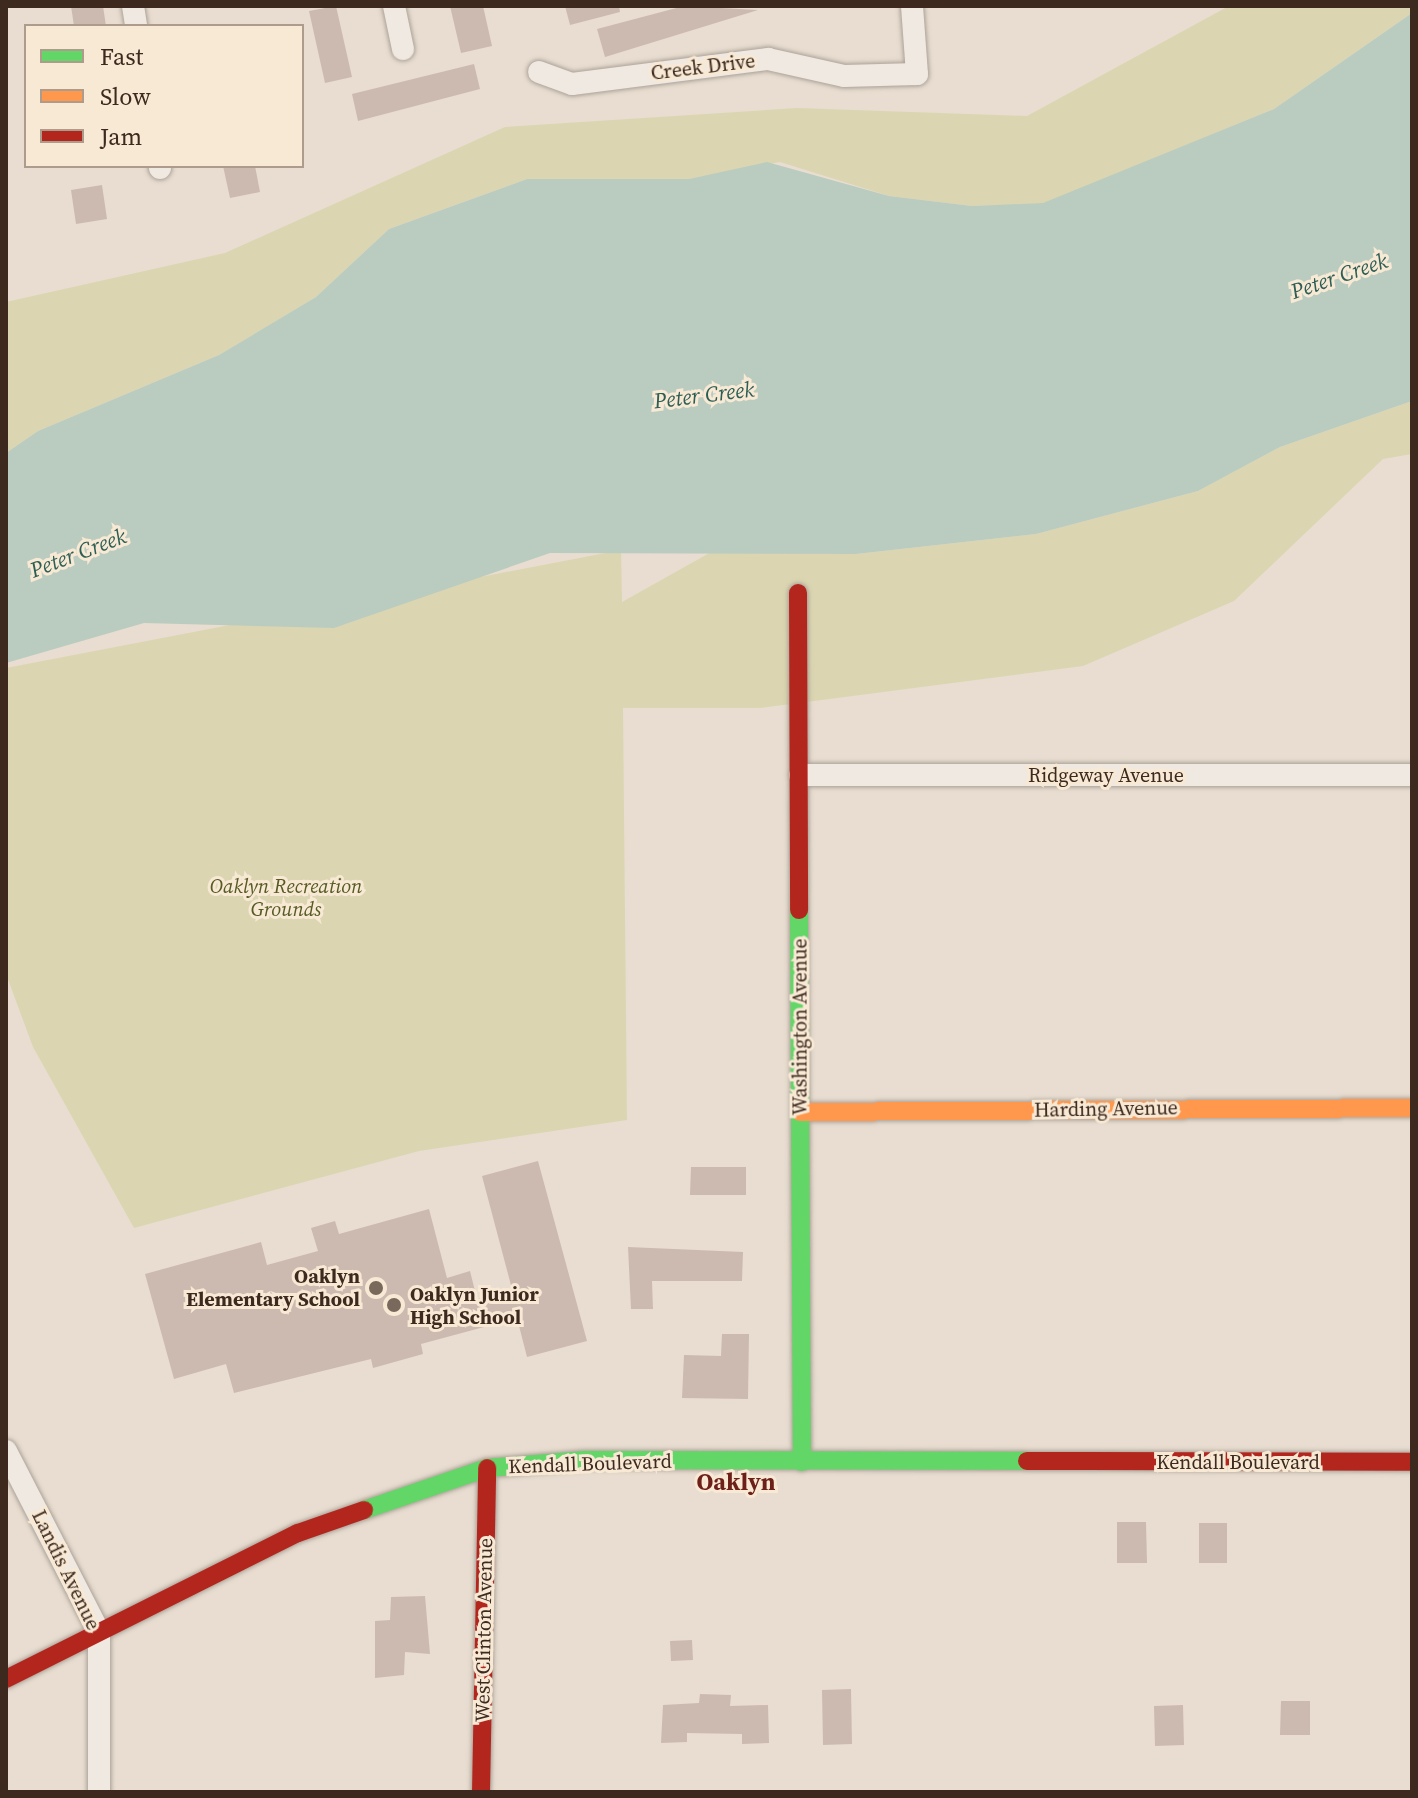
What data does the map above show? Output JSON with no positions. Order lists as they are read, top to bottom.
{
  "streets": {
    "street": [
      "Creek Drive",
      "Ridgeway Avenue",
      "Washington Avenue",
      "Harding Avenue",
      "Kendall Boulevard",
      "Landis Avenue",
      "West Clinton Avenue"
    ]
  },
  "crossings": [
    ["Ridgeway Avenue", "Washington Avenue"],
    ["Washington Avenue", "Harding Avenue"],
    ["Washington Avenue", "Kendall Boulevard"],
    ["Kendall Boulevard", "Landis Avenue"],
    ["Kendall Boulevard", "West Clinton Avenue"]
  ],
  "districts": ["Oaklyn"],
  "water": ["Peter Creek"],
  "parks": ["Oaklyn Recreation Grounds"],
  "places": ["Oaklyn Elementary School", "Oaklyn Junior High School"],
  "legend": ["Fast", "Slow", "Jam"]
}
